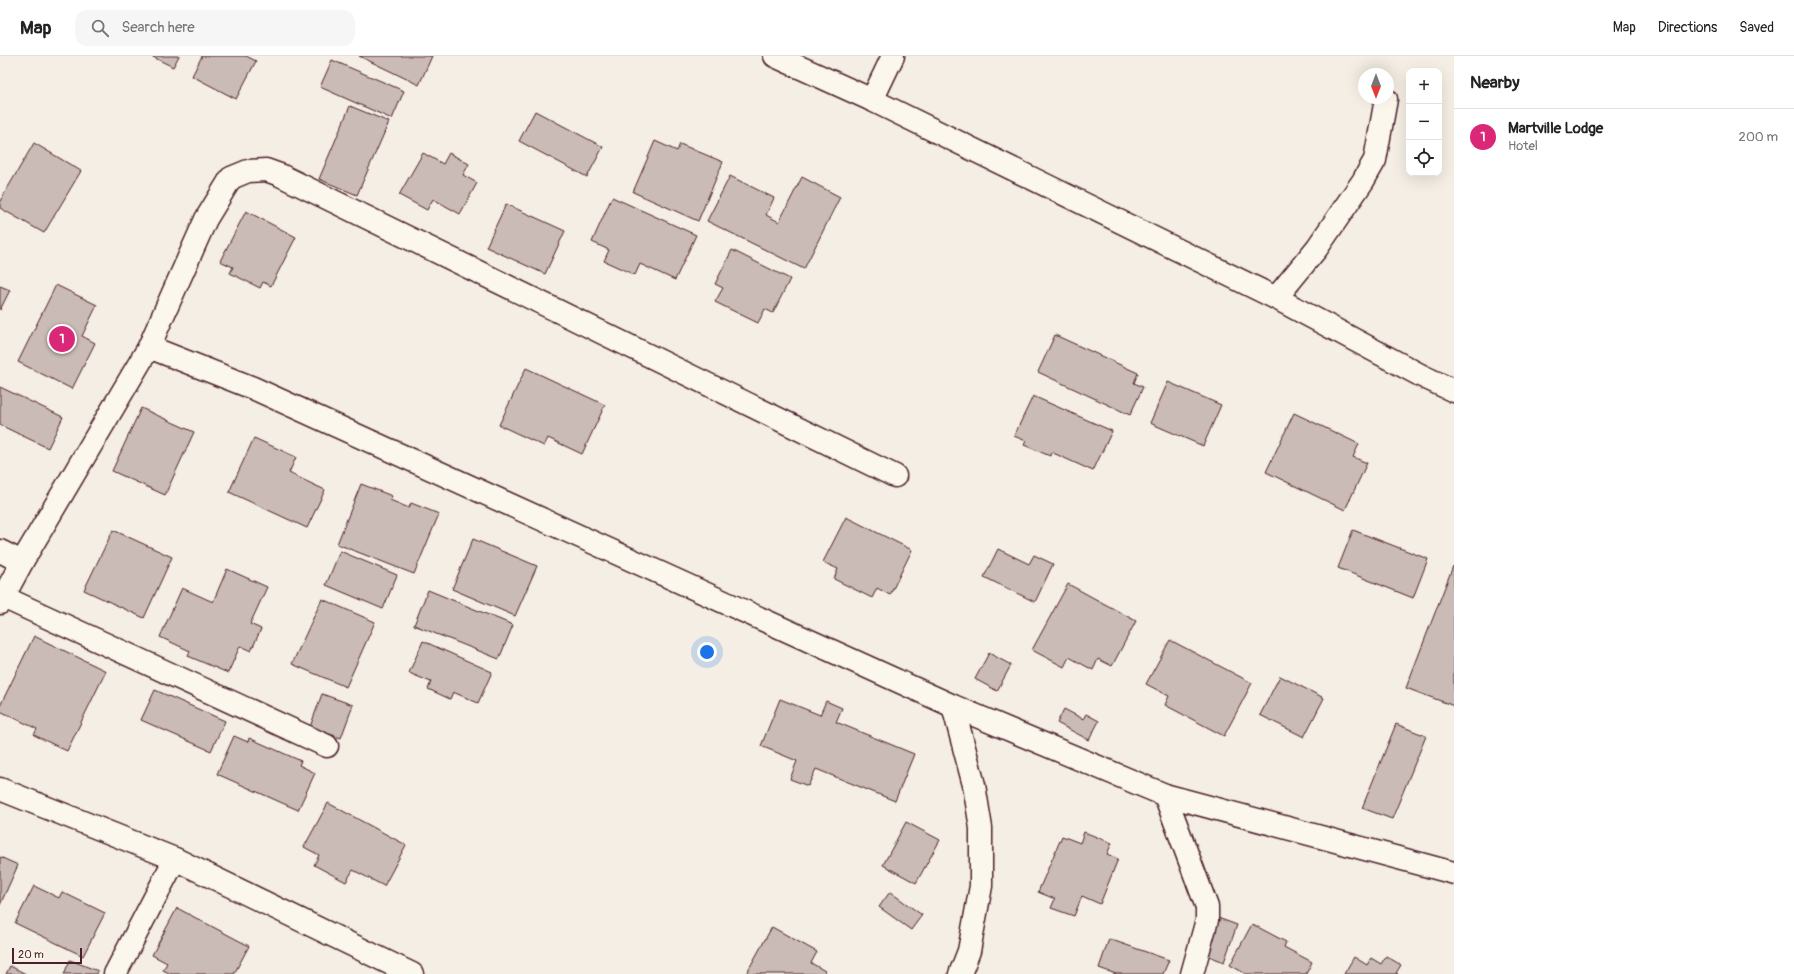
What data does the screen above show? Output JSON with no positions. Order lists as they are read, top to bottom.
{
  "scale_bar": "20 m",
  "north": "bottom",
  "page": {
    "header": "Map",
    "search": "Search here",
    "nav": ["Map", "Directions", "Saved"],
    "heading": "Nearby",
    "map_buttons": ["+", "−"],
    "list": [
      {
        "mark": "1",
        "name": "Martville Lodge",
        "note": "Hotel",
        "value": "200 m"
      }
    ],
    "pins": "1",
    "scale": "20 m"
  }
}
